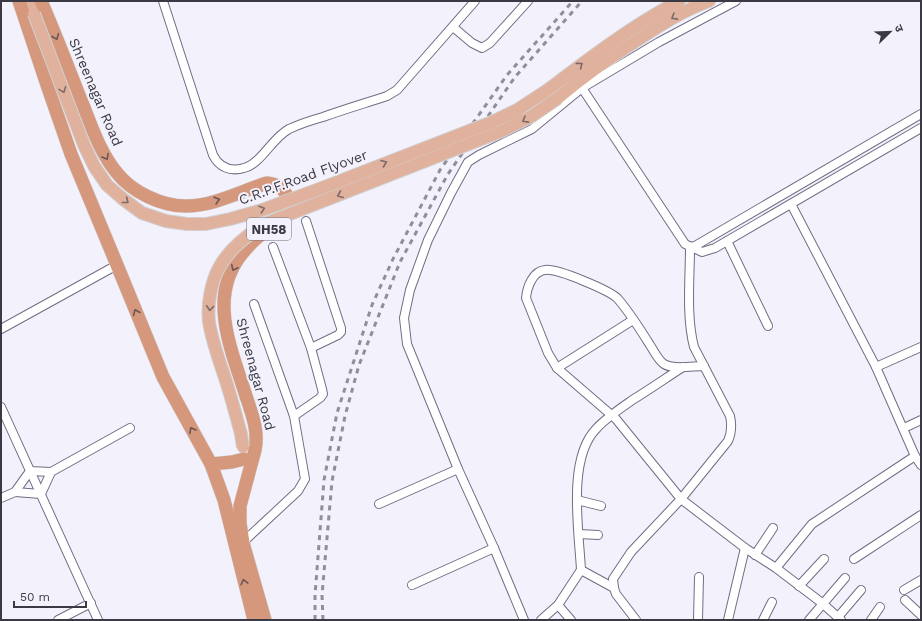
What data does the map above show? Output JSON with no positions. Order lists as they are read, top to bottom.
{
  "streets": {
    "highway": ["Shreenagar Road", "NH58"],
    "main road": ["C.R.P.F.Road Flyover"]
  },
  "crossings": [
    ["Shreenagar Road", "C.R.P.F.Road Flyover"]
  ],
  "scale_bar": "50 m",
  "north": "top right"
}
